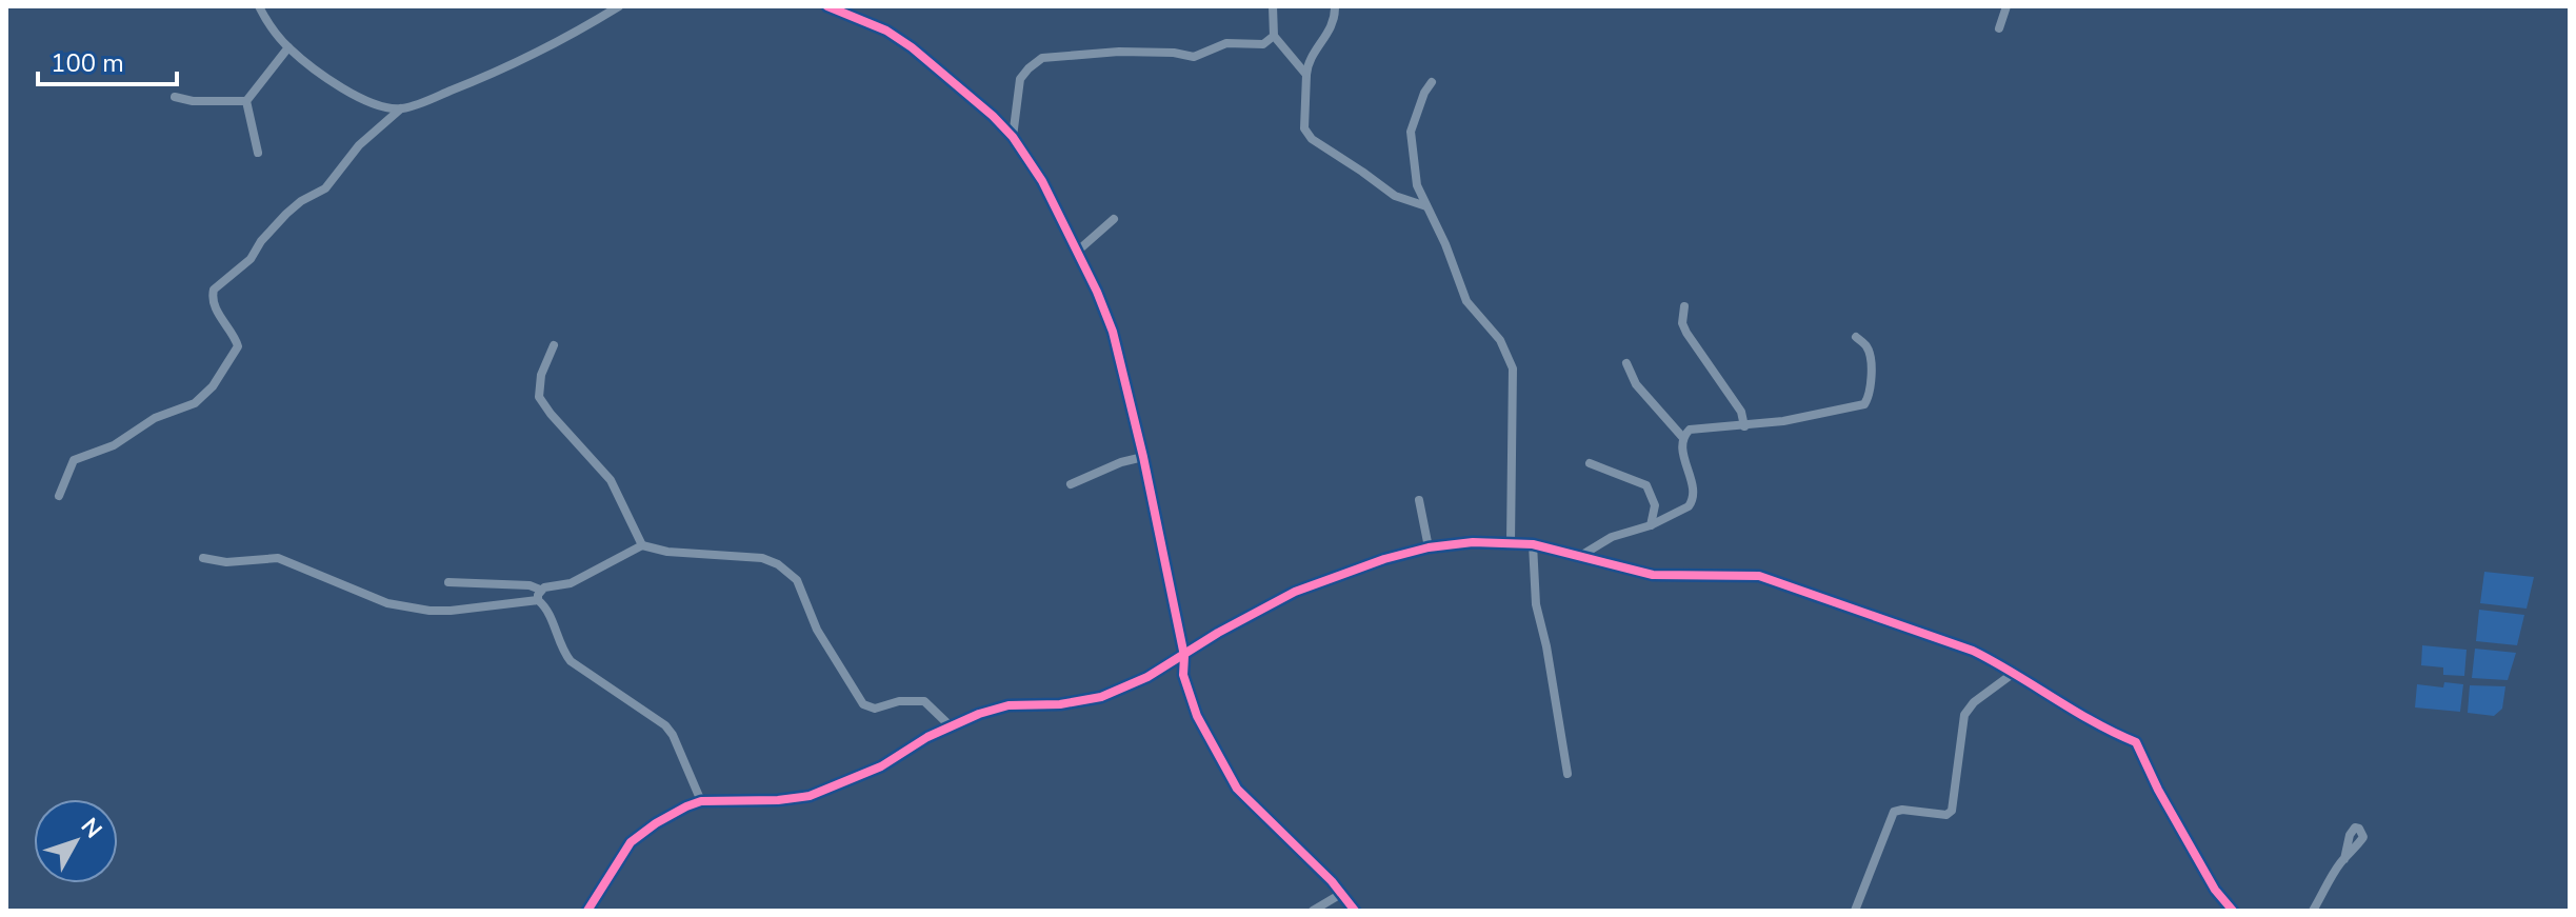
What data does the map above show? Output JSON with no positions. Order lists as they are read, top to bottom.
{
  "scale_bar": "100 m",
  "north": "top right"
}
